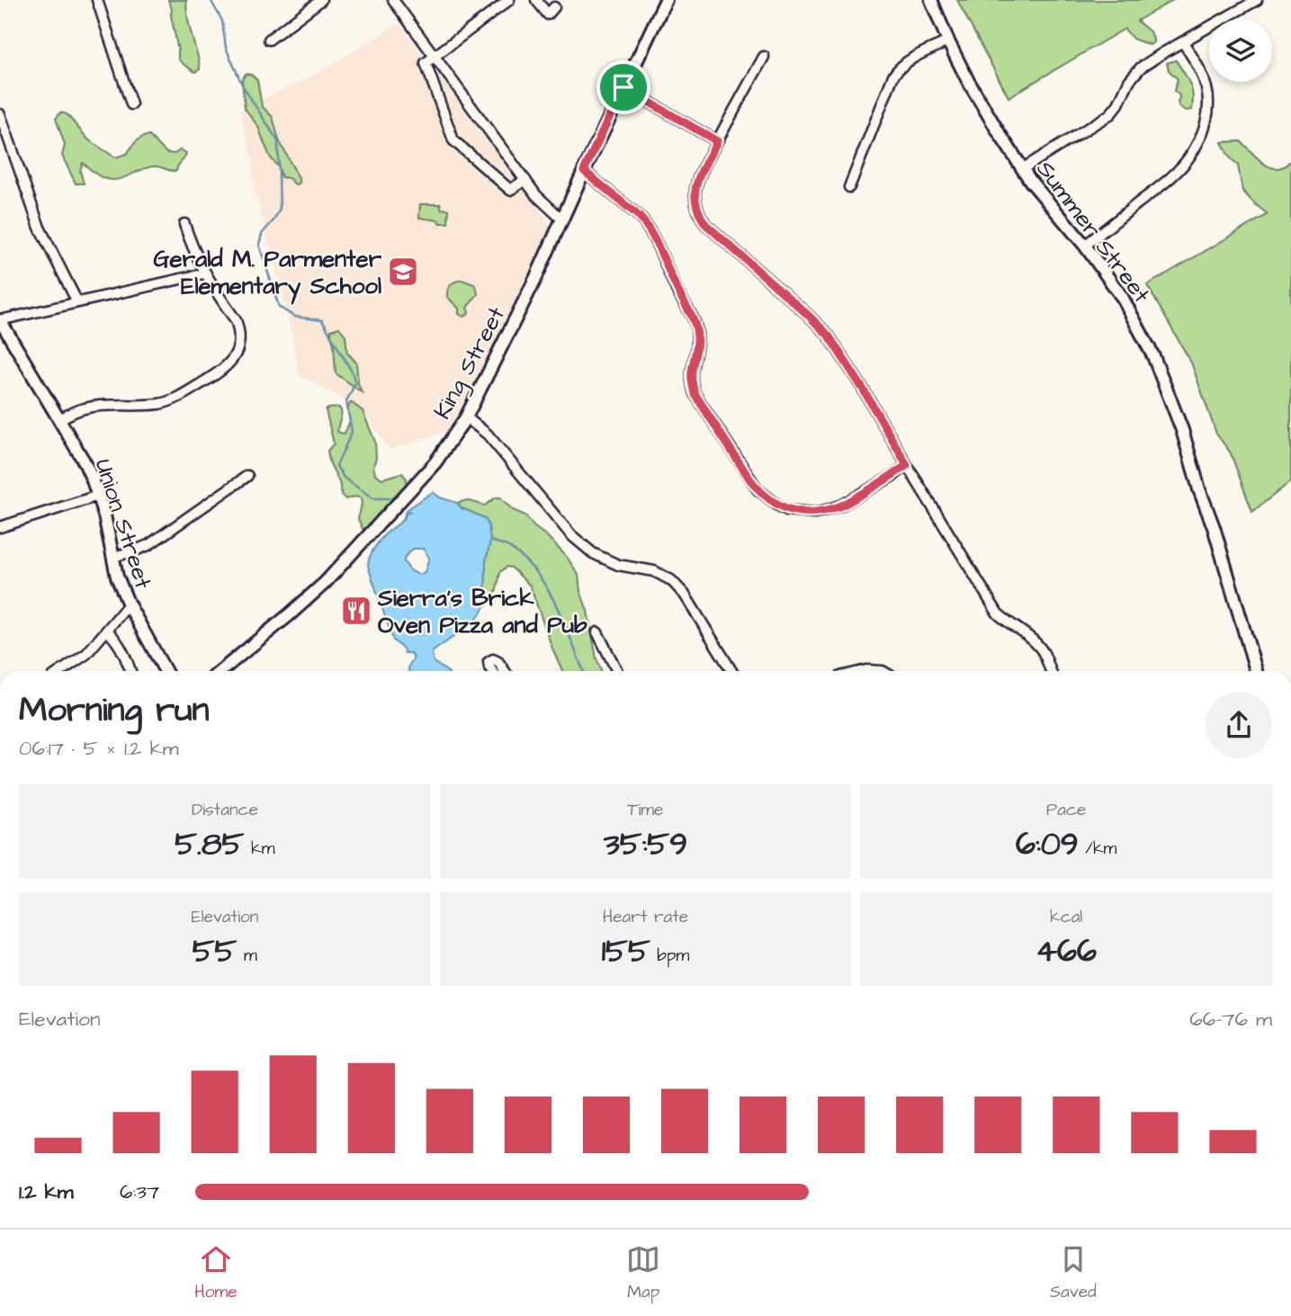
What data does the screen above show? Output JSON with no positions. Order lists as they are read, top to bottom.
{
  "streets": {
    "main road": ["Summer Street", "King Street", "Union Street"]
  },
  "places": {
    "school or university": ["Gerald M. Parmenter Elementary School"],
    "restaurant": ["Sierra's Brick Oven Pizza and Pub"]
  },
  "page": {
    "heading": ["Morning run", "06:17 · 5 × 1.2 km"],
    "stats": [
      ["Distance", "5.85 km"],
      ["Time", "35:59"],
      ["Pace", "6:09 /km"],
      ["Elevation", "55 m"],
      ["Heart rate", "155 bpm"],
      ["kcal", "466"]
    ],
    "chart": ["Elevation", "66–76 m"],
    "list": [
      {
        "name": "1.2 km",
        "note": "6:37"
      }
    ],
    "tabs": ["Home", "Map", "Saved"]
  }
}
